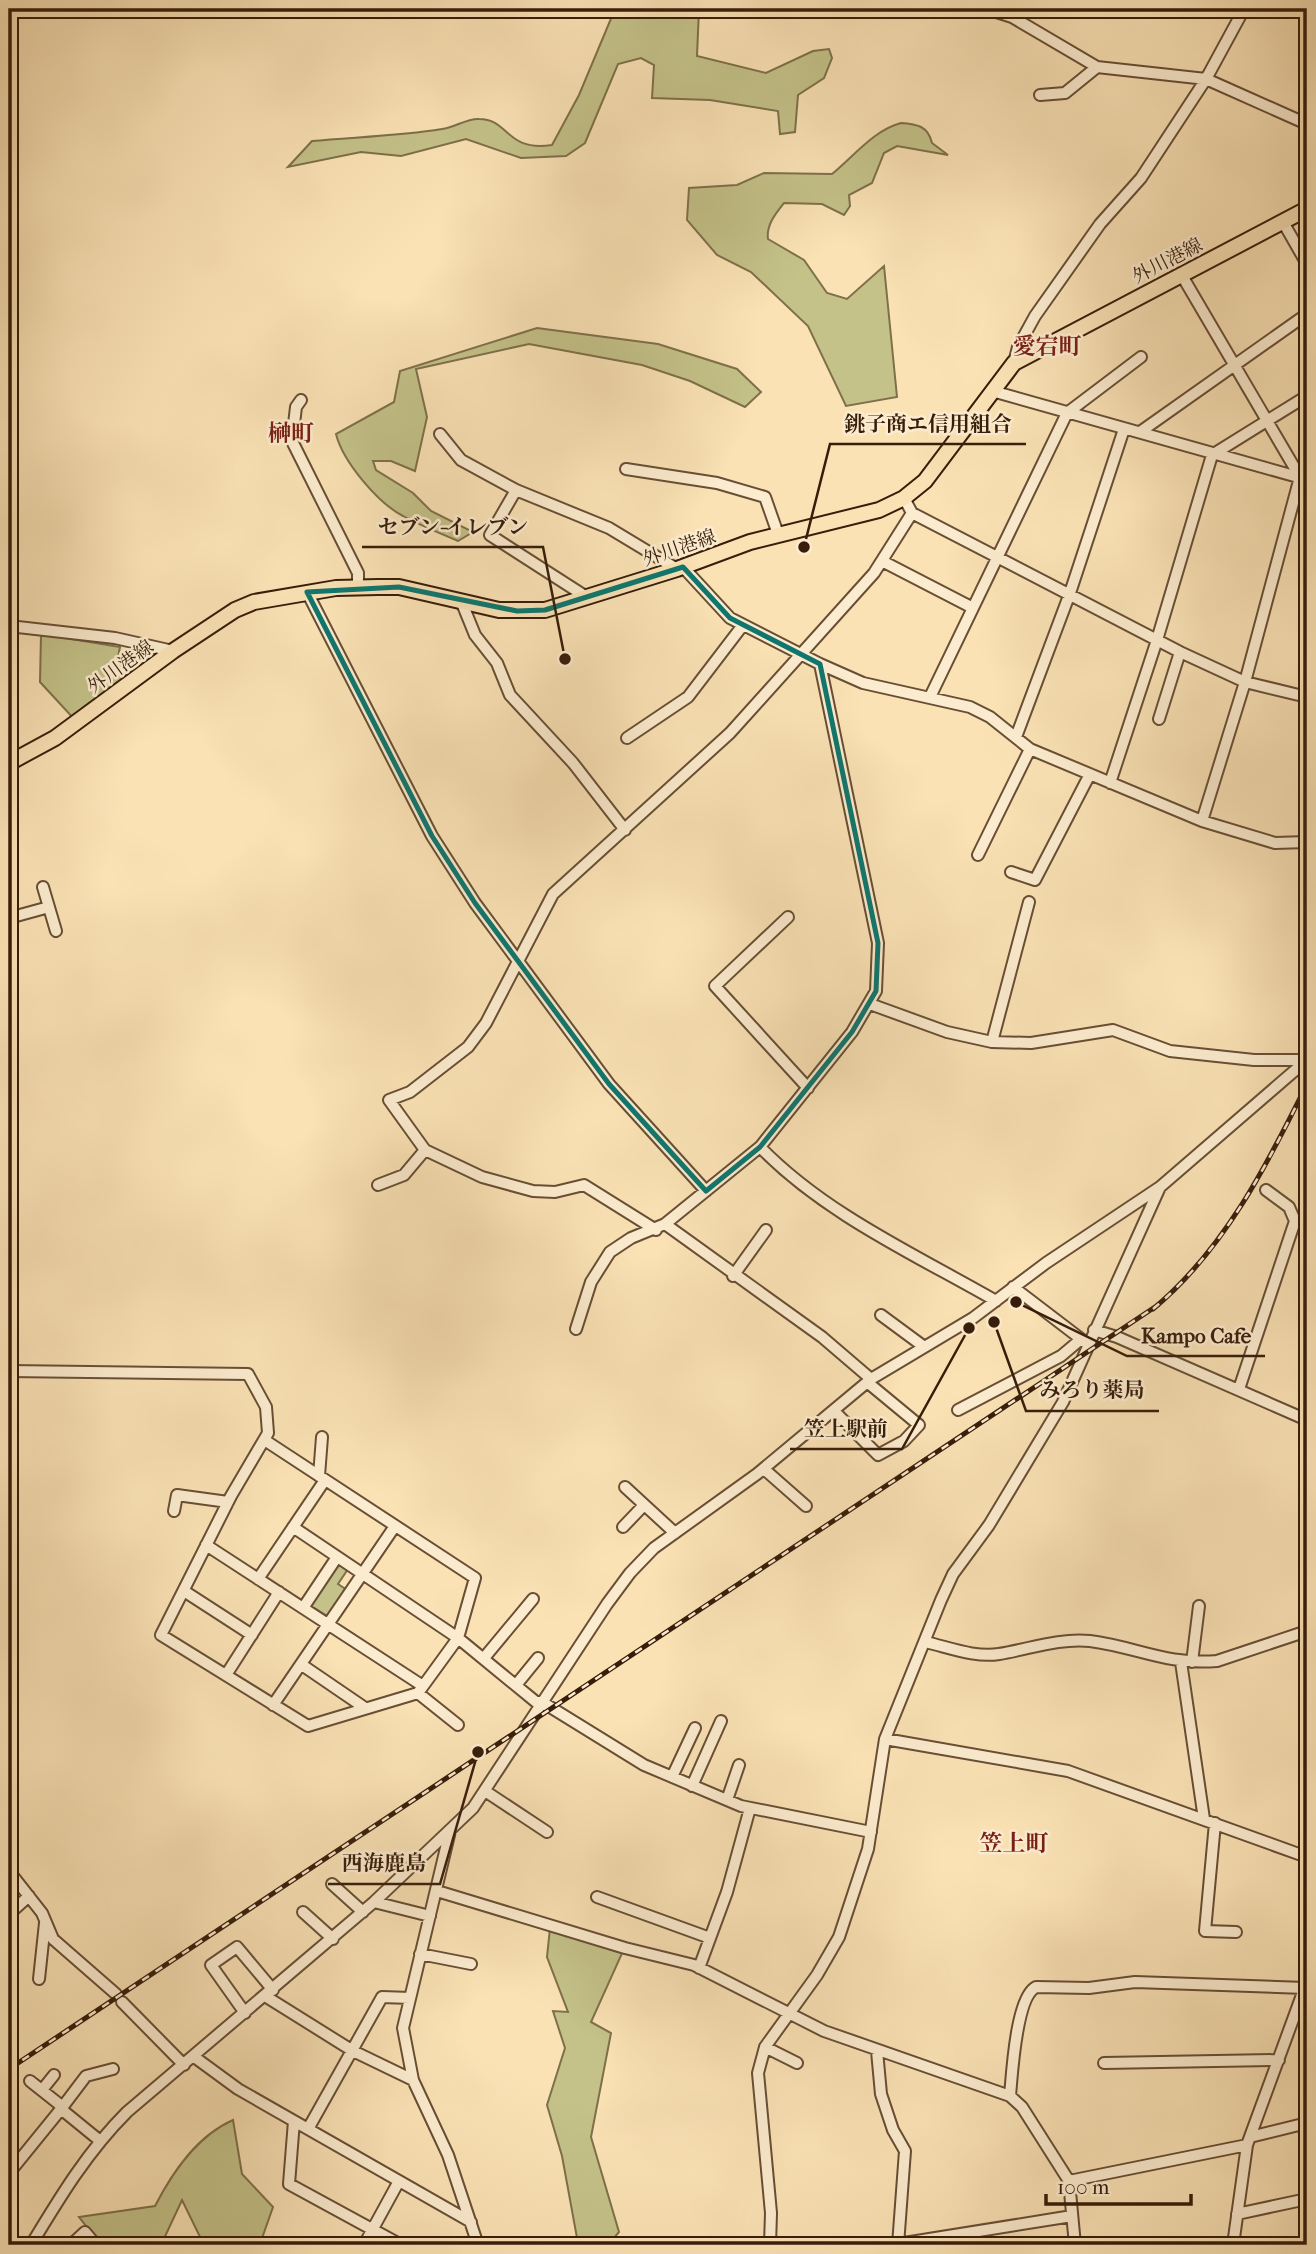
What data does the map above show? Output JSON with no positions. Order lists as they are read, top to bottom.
{
  "streets": {
    "main road": ["外川港線"]
  },
  "districts": ["愛宕町", "榊町", "笠上町"],
  "places": [
    "銚子商エ信用組合",
    "セブン-イレブン",
    "Kampo Cafe",
    "みろり薬局",
    "笠上駅前",
    "西海鹿島"
  ],
  "scale_bar": "100 m"
}
